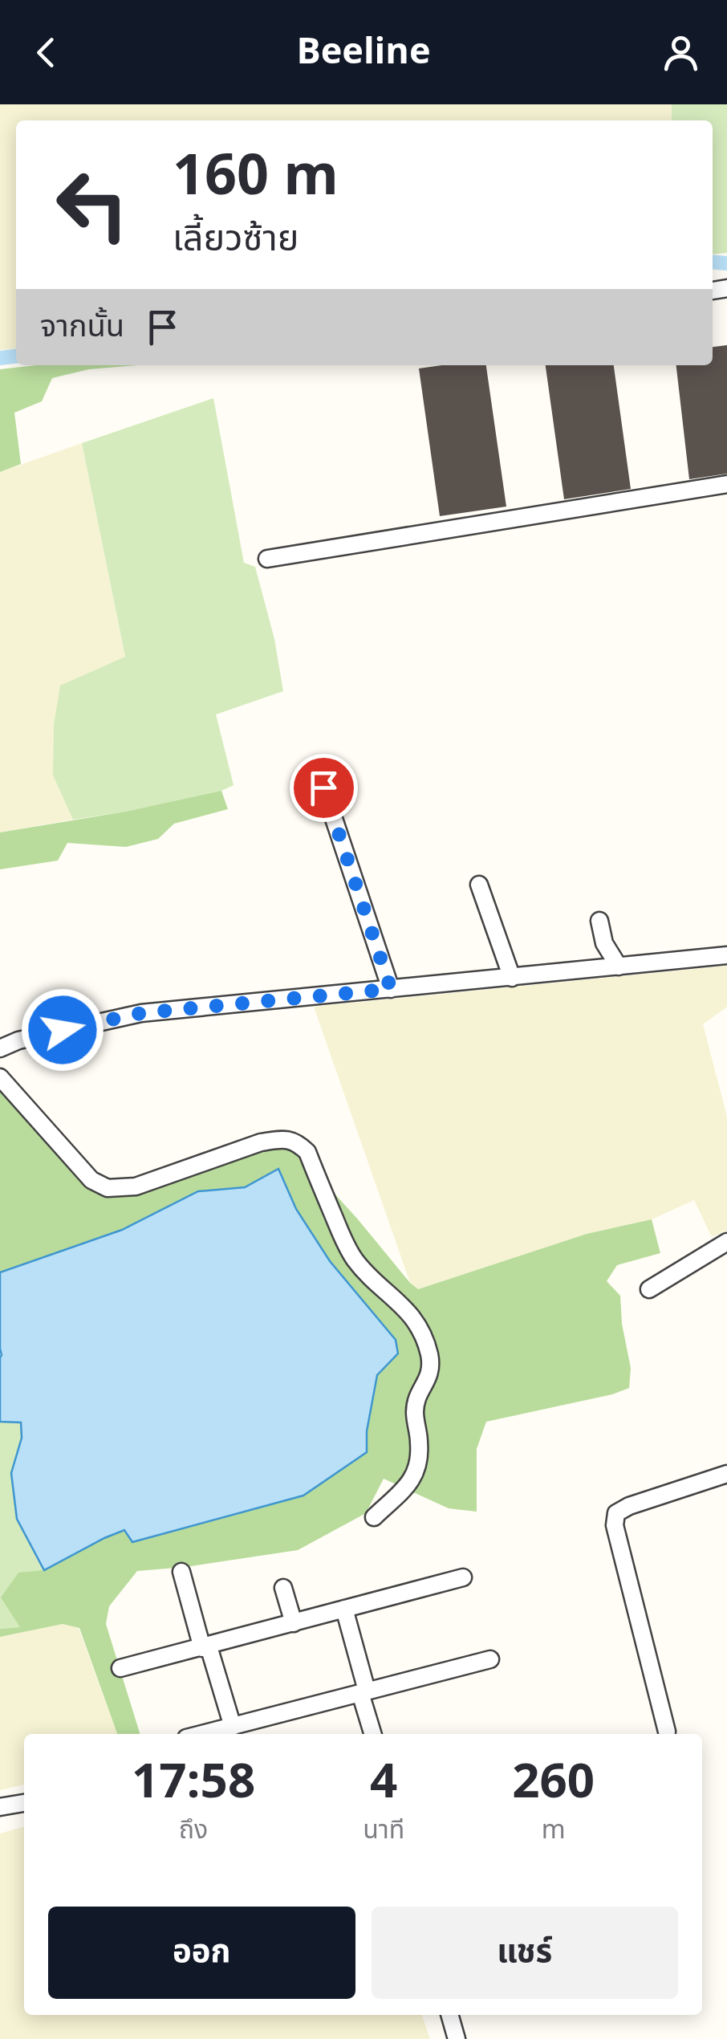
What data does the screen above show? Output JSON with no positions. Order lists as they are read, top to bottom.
{
  "page": {
    "header": "Beeline",
    "turn": ["160 m", "เลี้ยวซ้าย"],
    "then": "จากนั้น",
    "eta": [
      "17:58",
      "ถึง",
      "4",
      "นาที",
      "260",
      "m"
    ],
    "buttons": ["ออก", "แชร์"]
  }
}
